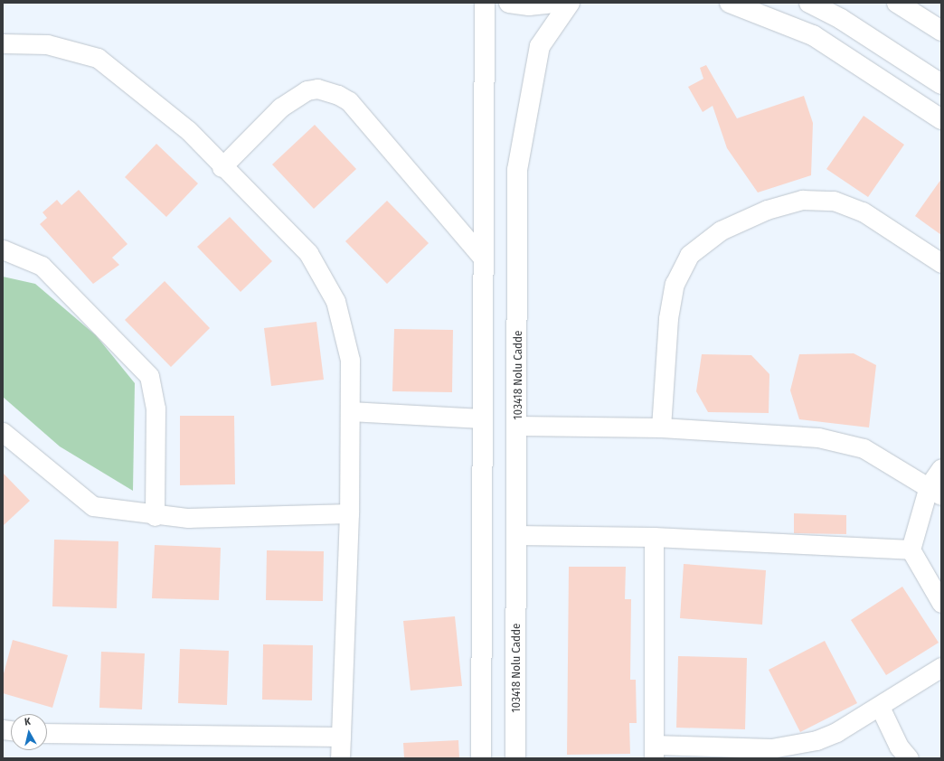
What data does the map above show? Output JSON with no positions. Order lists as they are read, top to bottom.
{
  "streets": {
    "main road": ["103418 Nolu Cadde"]
  },
  "north": "top"
}
